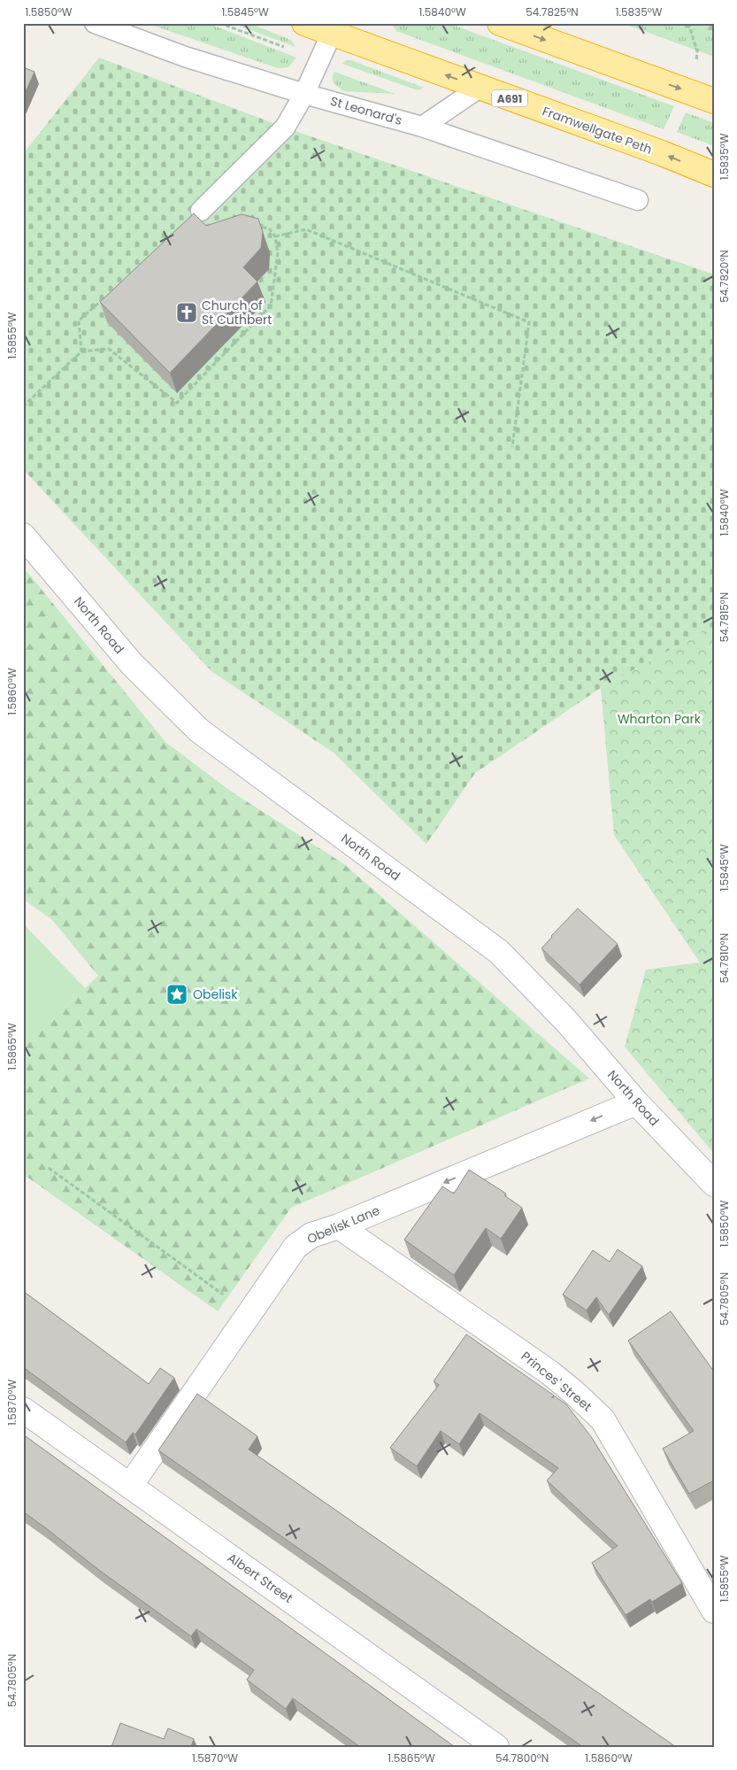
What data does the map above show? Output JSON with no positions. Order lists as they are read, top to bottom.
{
  "streets": {
    "highway": ["A691", "Framwellgate Peth"],
    "street": [
      "North Road",
      "Obelisk Lane",
      "Princes' Street",
      "Albert Street"
    ],
    "lane": ["St Leonard's"]
  },
  "crossings": [
    ["North Road", "Obelisk Lane"],
    ["Obelisk Lane", "Princes' Street"],
    ["Obelisk Lane", "Albert Street"]
  ],
  "one_way": ["Obelisk Lane"],
  "parks": ["Wharton Park"],
  "places": {
    "church": ["Church of St Cuthbert"],
    "place": ["Obelisk"]
  },
  "coordinates": [
    "1.5850°W",
    "1.5845°W",
    "1.5840°W",
    "54.7825°N",
    "1.5835°W",
    "54.7820°N",
    "1.5855°W",
    "54.7815°N",
    "1.5860°W",
    "54.7810°N",
    "1.5865°W",
    "54.7805°N",
    "1.5870°W",
    "54.7800°N"
  ]
}
